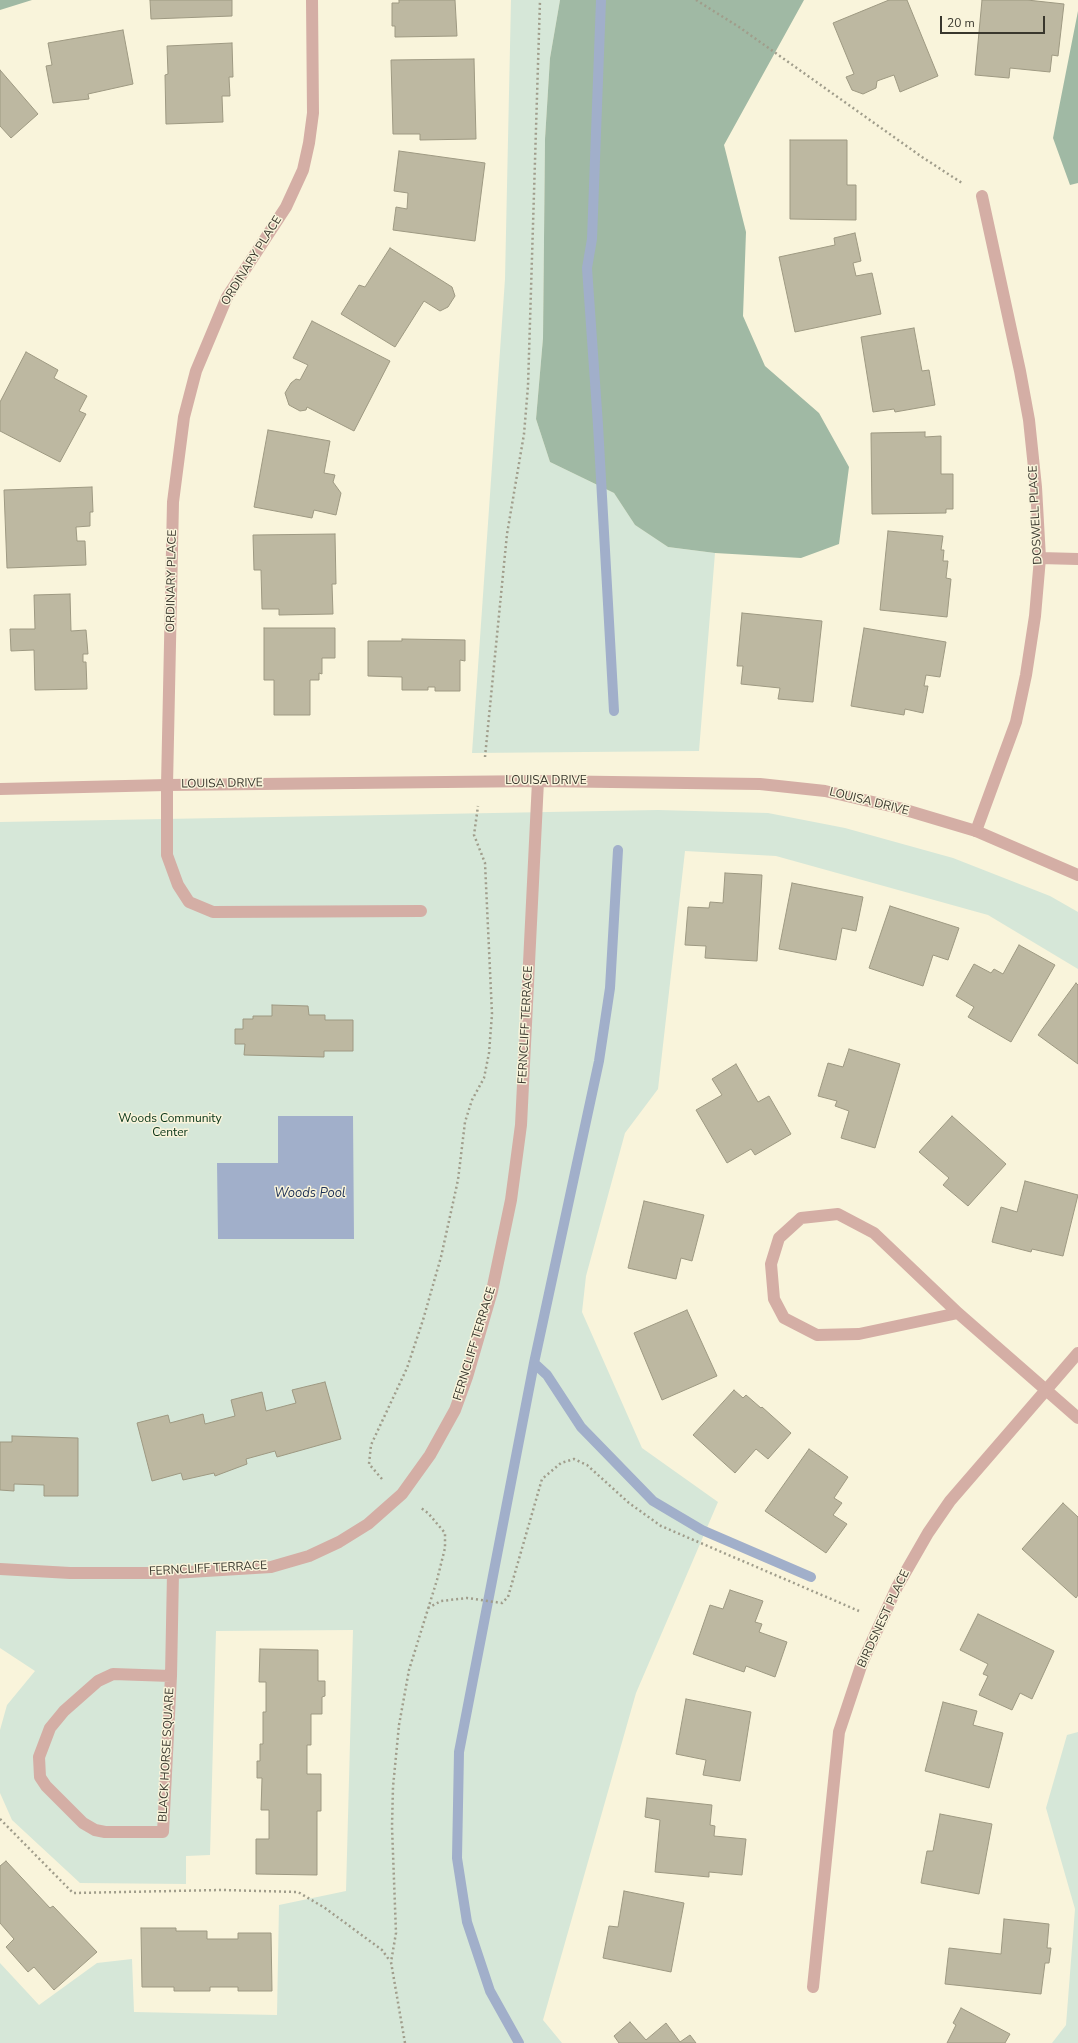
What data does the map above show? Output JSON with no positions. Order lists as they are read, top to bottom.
{
  "streets": {
    "street": [
      "ORDINARY PLACE",
      "DOSWELL PLACE",
      "LOUISA DRIVE",
      "FERNCLIFF TERRACE",
      "BIRDSNEST PLACE",
      "BLACK HORSE SQUARE"
    ]
  },
  "crossings": [
    ["ORDINARY PLACE", "LOUISA DRIVE"],
    ["DOSWELL PLACE", "LOUISA DRIVE"],
    ["LOUISA DRIVE", "FERNCLIFF TERRACE"],
    ["FERNCLIFF TERRACE", "BLACK HORSE SQUARE"]
  ],
  "water": ["Woods Pool"],
  "parks": ["Woods Community Center"],
  "scale_bar": "20 m"
}
